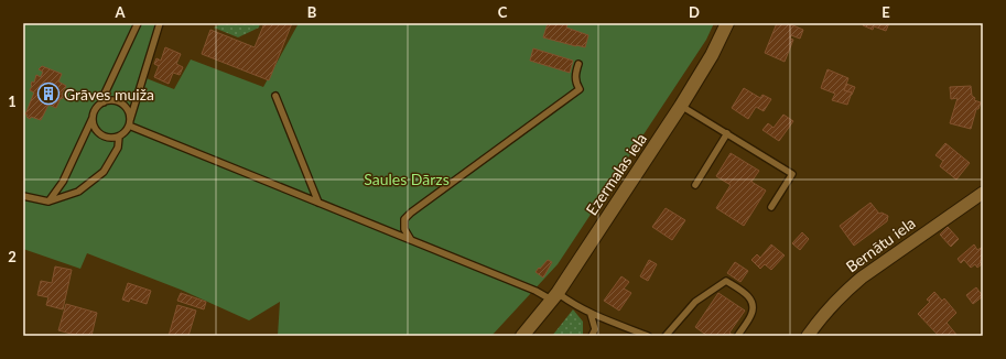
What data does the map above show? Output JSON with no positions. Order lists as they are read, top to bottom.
{
  "streets": {
    "street": ["Ezermalas iela", "Bernātu iela"]
  },
  "parks": ["Saules Dārzs"],
  "places": {
    "building": ["Grāves muiža"]
  },
  "grid": {
    "columns": [
      "A",
      "B",
      "C",
      "D",
      "E"
    ],
    "rows": ["1", "2"]
  }
}
